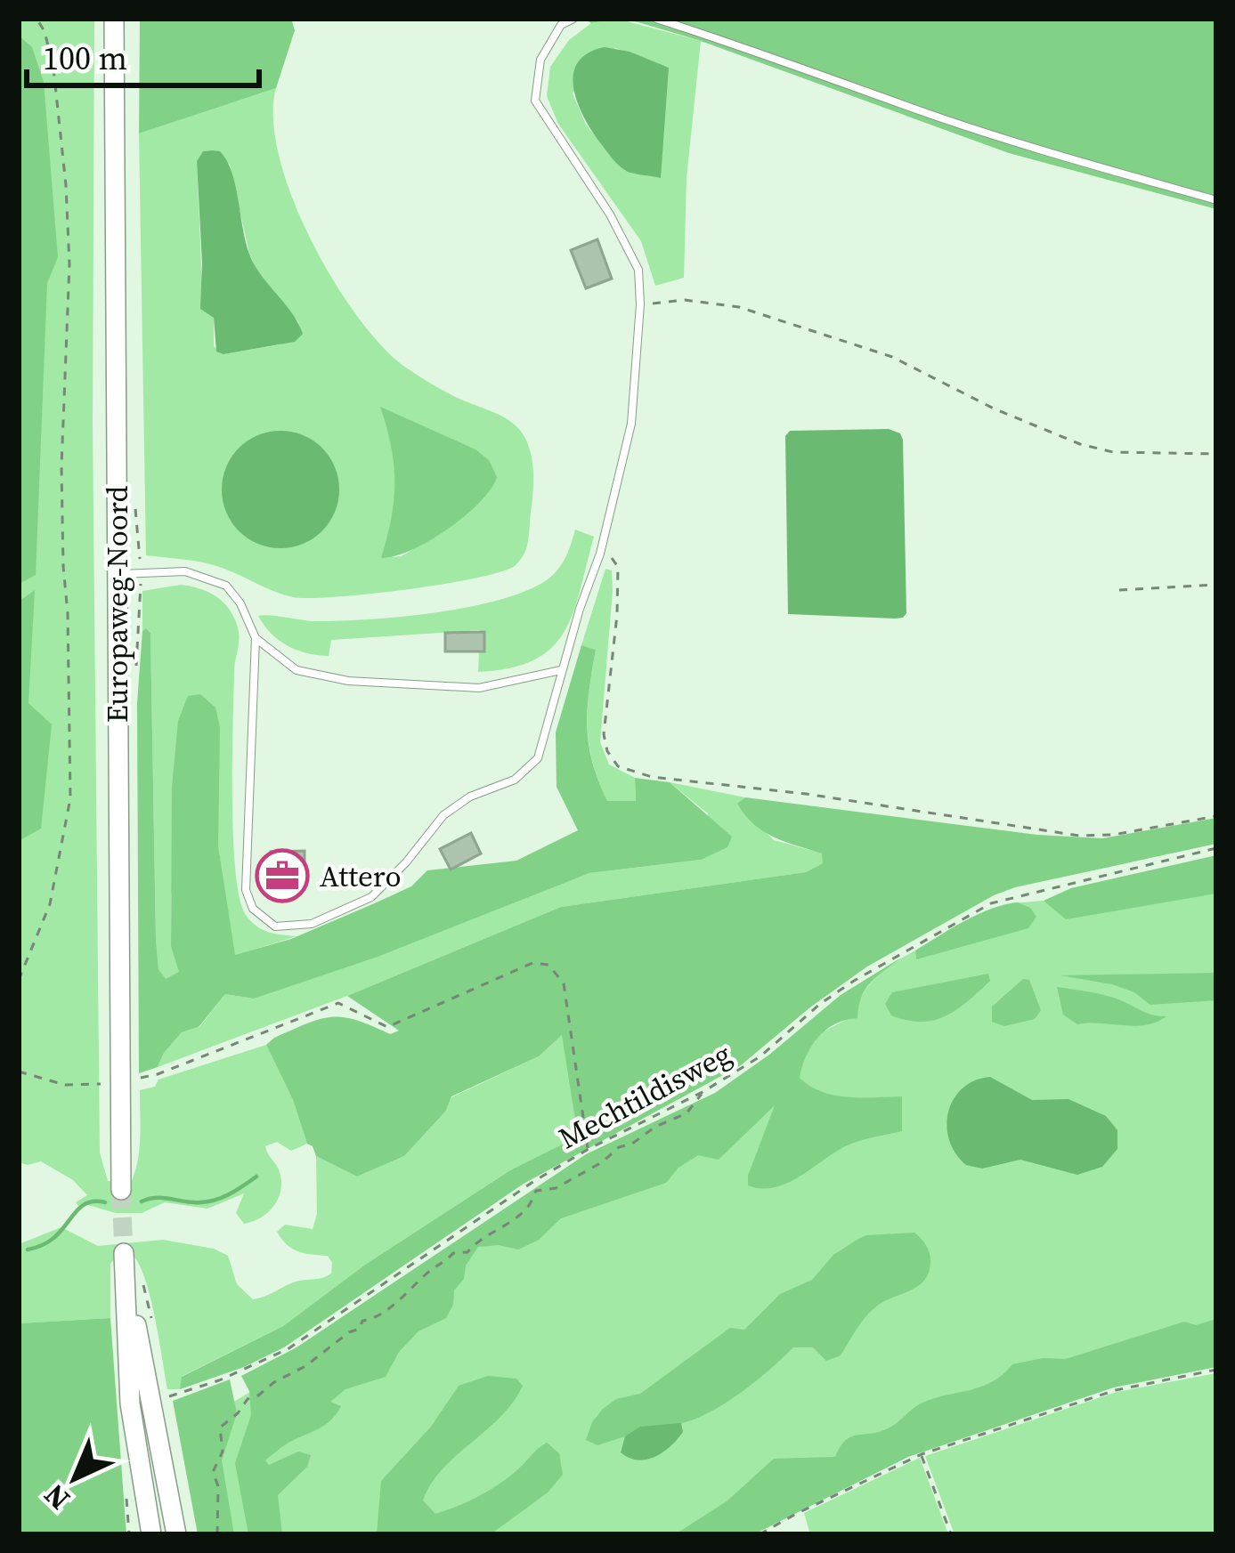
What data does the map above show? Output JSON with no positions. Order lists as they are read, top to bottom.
{
  "streets": {
    "street": ["Europaweg-Noord"],
    "path": ["Mechtildisweg"]
  },
  "places": {
    "office": ["Attero"]
  },
  "scale_bar": "100 m",
  "north": "bottom left"
}
